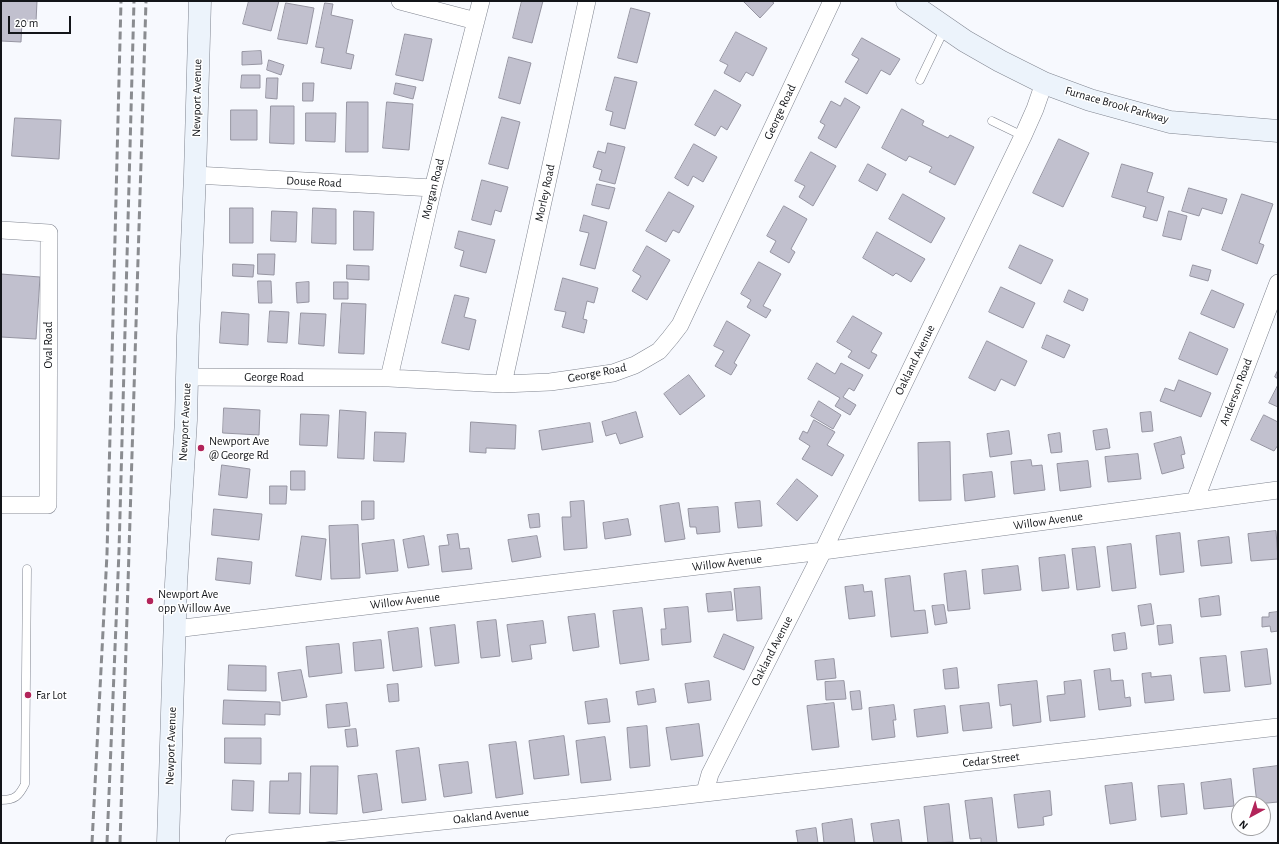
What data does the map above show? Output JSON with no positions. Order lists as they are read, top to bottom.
{
  "streets": {
    "main road": ["Newport Avenue", "Furnace Brook Parkway"],
    "street": [
      "George Road",
      "Douse Road",
      "Morgan Road",
      "Morley Road",
      "Oval Road",
      "Oakland Avenue",
      "Anderson Road",
      "Willow Avenue",
      "Cedar Street"
    ]
  },
  "crossings": [
    ["Newport Avenue", "George Road"],
    ["Newport Avenue", "Douse Road"],
    ["Newport Avenue", "Willow Avenue"],
    ["Furnace Brook Parkway", "Oakland Avenue"],
    ["George Road", "Morgan Road"],
    ["George Road", "Morley Road"],
    ["Douse Road", "Morgan Road"],
    ["Oakland Avenue", "Willow Avenue"],
    ["Oakland Avenue", "Cedar Street"],
    ["Anderson Road", "Willow Avenue"]
  ],
  "places": ["Newport Ave @ George Rd", "Newport Ave opp Willow Ave", "Far Lot"],
  "scale_bar": "20 m",
  "north": "bottom left"
}
